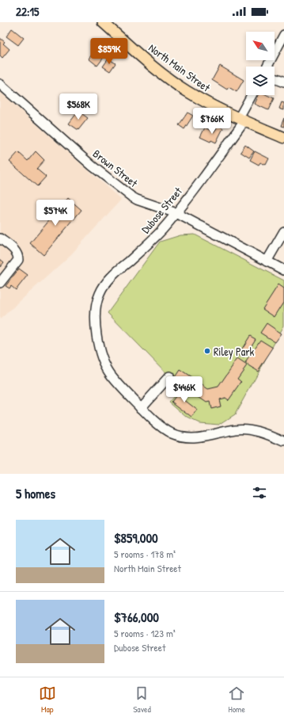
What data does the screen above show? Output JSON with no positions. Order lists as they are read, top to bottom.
{
  "streets": {
    "main road": ["North Main Street"],
    "street": ["Brown Street", "Dubose Street"]
  },
  "crossings": [
    ["North Main Street", "Dubose Street"],
    ["Brown Street", "Dubose Street"]
  ],
  "places": ["Riley Park"],
  "north": "top left",
  "page": {
    "status": "22:15",
    "price": [
      "$859K",
      "$568K",
      "$766K",
      "$574K",
      "$446K"
    ],
    "heading": "5 homes",
    "list": [
      {
        "name": "$859,000",
        "note": "5 rooms · 178 m² · North Main Street"
      },
      {
        "name": "$766,000",
        "note": "5 rooms · 123 m² · Dubose Street"
      }
    ],
    "tabs": ["Map", "Saved", "Home"]
  }
}
